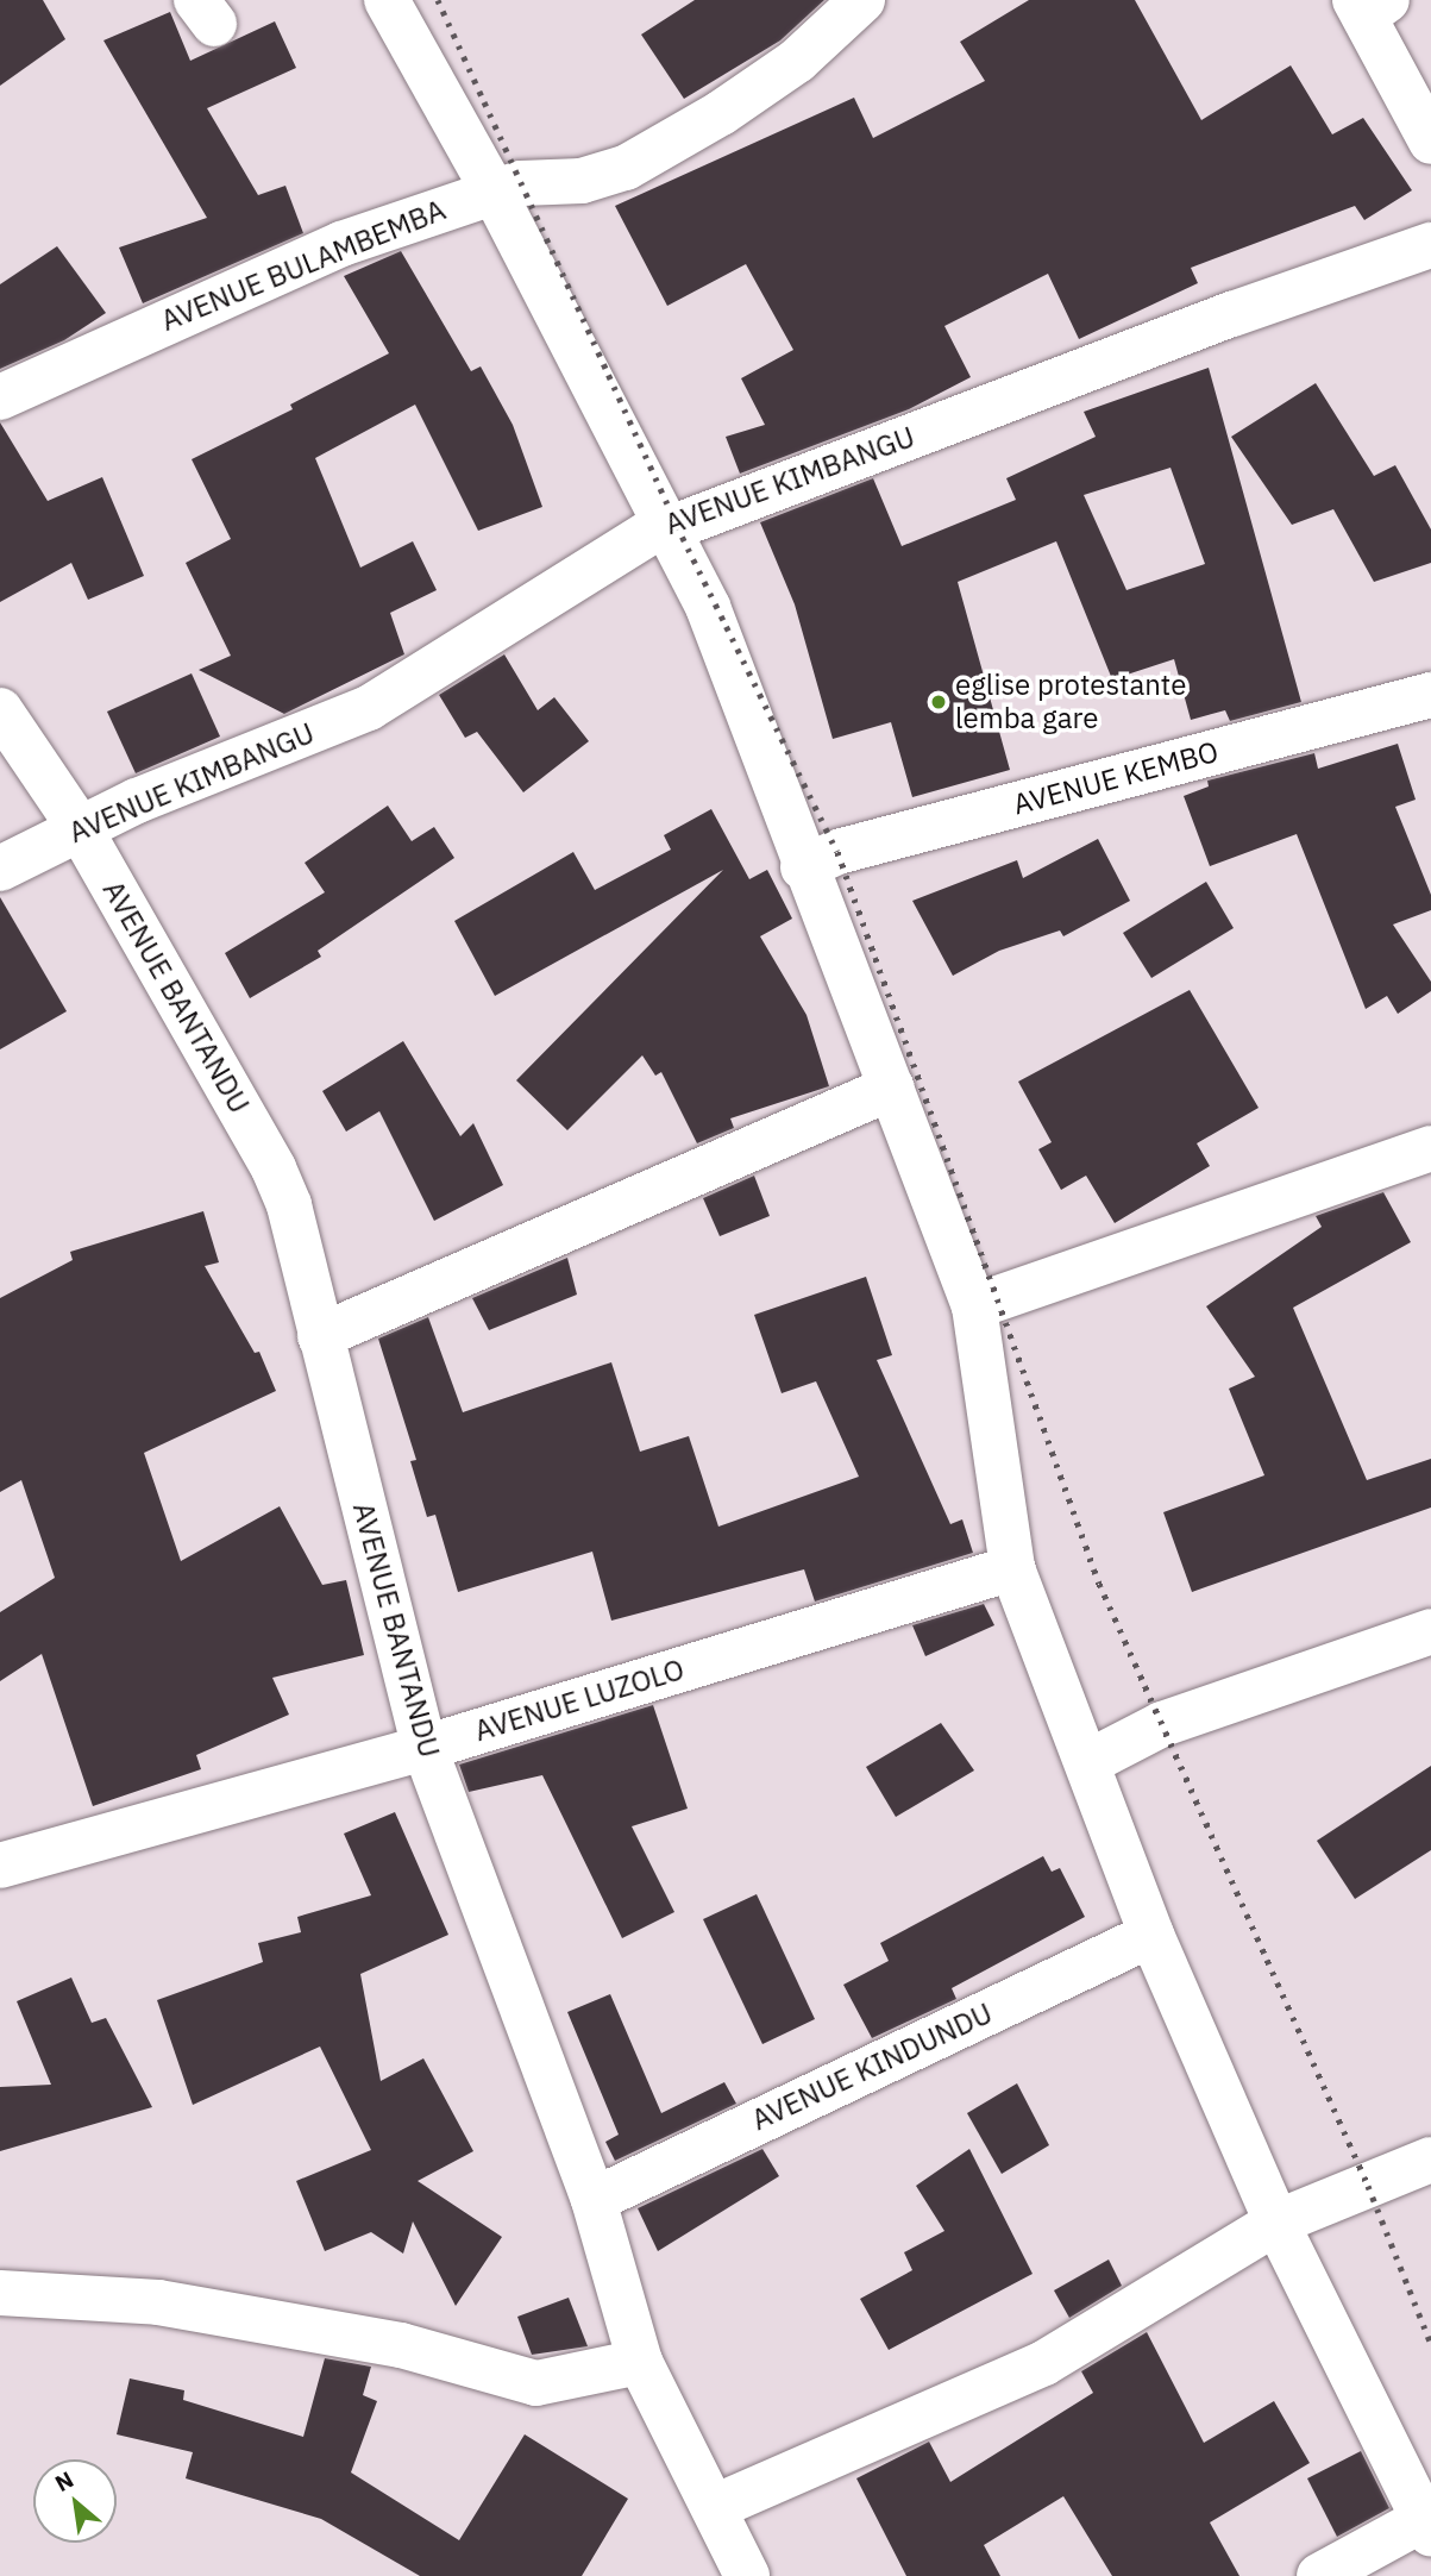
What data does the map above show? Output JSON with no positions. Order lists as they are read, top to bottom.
{
  "streets": {
    "street": [
      "AVENUE BULAMBEMBA",
      "AVENUE KIMBANGU",
      "AVENUE KEMBO",
      "AVENUE BANTANDU",
      "AVENUE LUZOLO",
      "AVENUE KINDUNDU"
    ]
  },
  "crossings": [
    ["AVENUE KIMBANGU", "AVENUE BANTANDU"],
    ["AVENUE BANTANDU", "AVENUE LUZOLO"],
    ["AVENUE BANTANDU", "AVENUE KINDUNDU"]
  ],
  "places": ["eglise protestante lemba gare"],
  "north": "top left"
}
